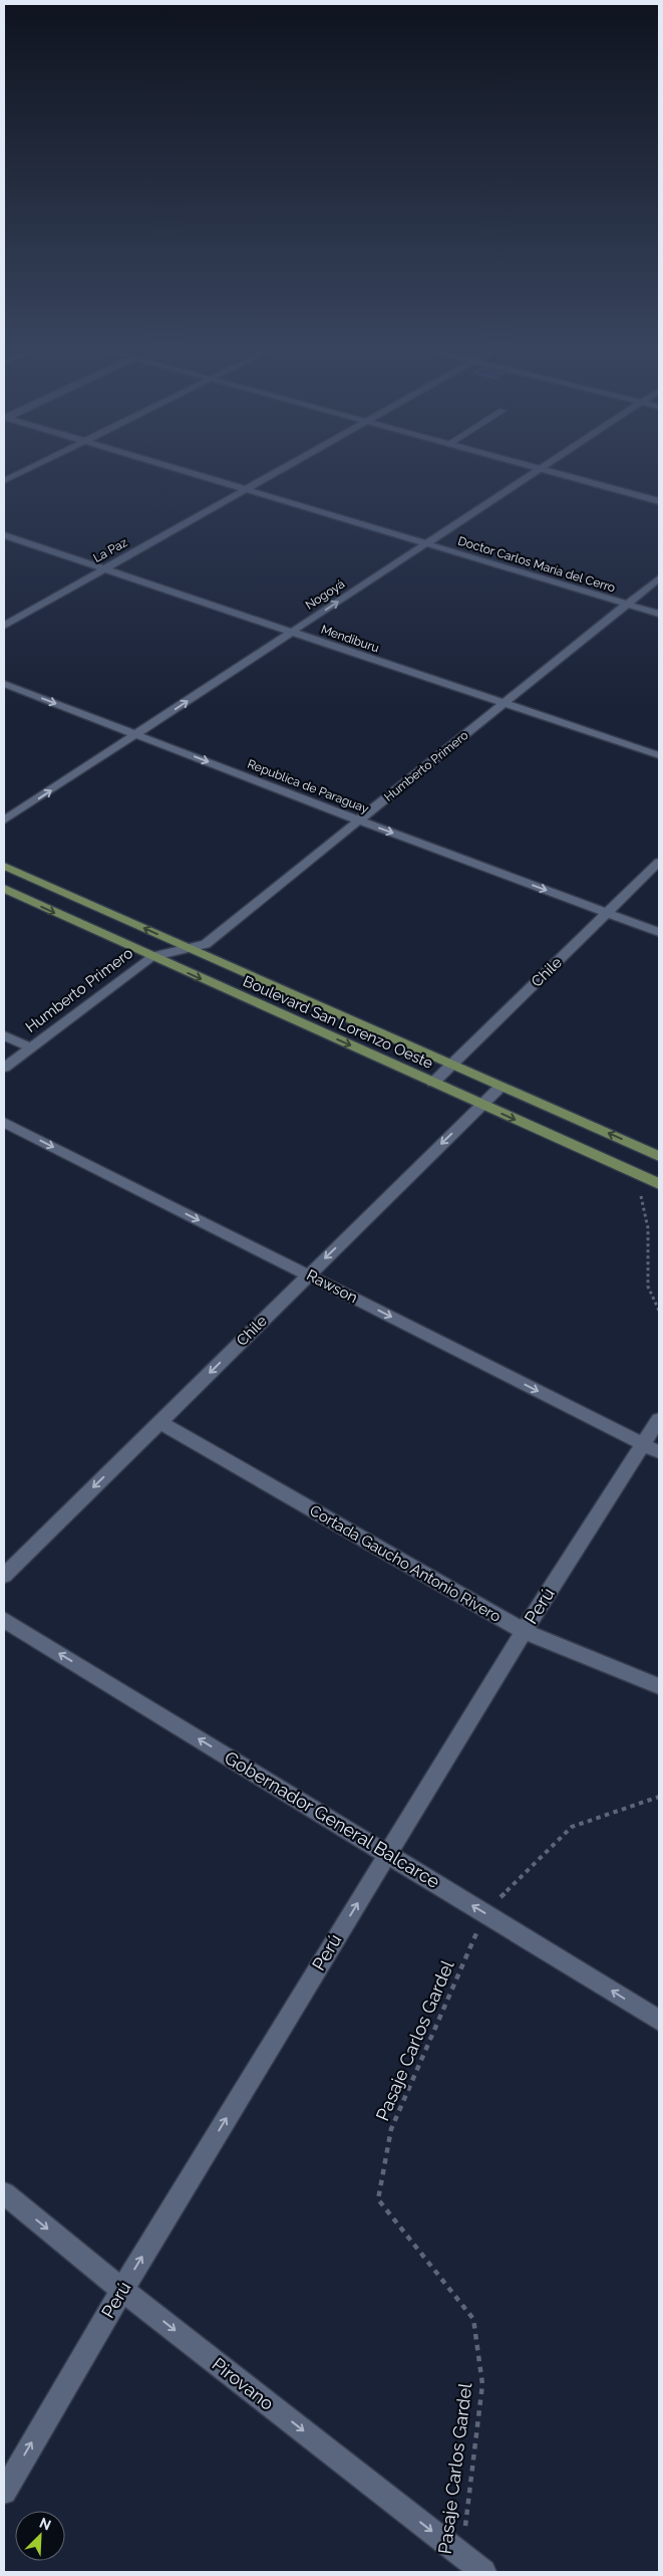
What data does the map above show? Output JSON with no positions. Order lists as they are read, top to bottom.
{
  "streets": {
    "main road": ["Boulevard San Lorenzo Oeste"],
    "street": [
      "La Paz",
      "Doctor Carlos María del Cerro",
      "Nogoyá",
      "Mendiburu",
      "Humberto Primero",
      "Republica de Paraguay",
      "Chile",
      "Rawson",
      "Cortada Gaucho Antonio Rivero",
      "Perú",
      "Gobernador General Balcarce",
      "Pirovano"
    ],
    "path": ["Pasaje Carlos Gardel"]
  },
  "crossings": [
    ["La Paz", "Doctor Carlos María del Cerro"],
    ["La Paz", "Mendiburu"],
    ["Doctor Carlos María del Cerro", "Nogoyá"],
    ["Doctor Carlos María del Cerro", "Humberto Primero"],
    ["Nogoyá", "Mendiburu"],
    ["Nogoyá", "Republica de Paraguay"],
    ["Mendiburu", "Humberto Primero"],
    ["Humberto Primero", "Republica de Paraguay"],
    ["Humberto Primero", "Boulevard San Lorenzo Oeste"],
    ["Republica de Paraguay", "Chile"],
    ["Chile", "Boulevard San Lorenzo Oeste"],
    ["Chile", "Rawson"],
    ["Chile", "Cortada Gaucho Antonio Rivero"],
    ["Rawson", "Perú"],
    ["Cortada Gaucho Antonio Rivero", "Perú"],
    ["Perú", "Gobernador General Balcarce"],
    ["Perú", "Pirovano"],
    ["Gobernador General Balcarce", "Pasaje Carlos Gardel"],
    ["Pasaje Carlos Gardel", "Pirovano"]
  ],
  "one_way": [
    "Nogoyá",
    "Republica de Paraguay",
    "Chile",
    "Rawson",
    "Perú",
    "Gobernador General Balcarce",
    "Pirovano"
  ],
  "north": "top right"
}
